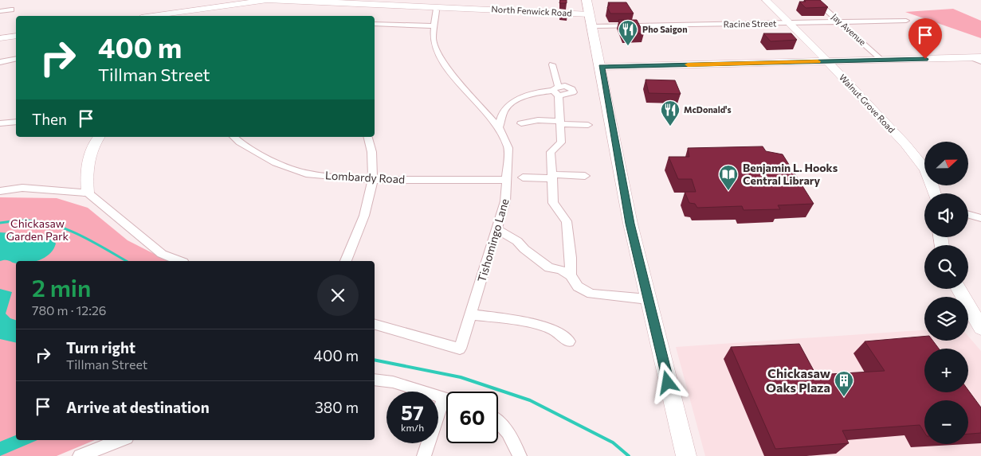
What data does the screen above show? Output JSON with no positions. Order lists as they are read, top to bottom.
{
  "streets": {
    "main road": ["North Fenwick Road", "Walnut Grove Road"],
    "street": [
      "Racine Street",
      "Jay Avenue",
      "Lombardy Road",
      "Tishomingo Lane"
    ]
  },
  "crossings": [
    ["Racine Street", "Jay Avenue"],
    ["Racine Street", "Walnut Grove Road"],
    ["Lombardy Road", "Tishomingo Lane"]
  ],
  "parks": ["Chickasaw Garden Park"],
  "places": {
    "restaurant": ["Pho Saigon", "McDonald's"],
    "library": ["Benjamin L. Hooks Central Library"],
    "building": ["Chickasaw Oaks Plaza"]
  },
  "north": "right",
  "page": {
    "turn": ["400 m", "Tillman Street"],
    "then": "Then",
    "map_buttons": ["+", "−"],
    "heading": ["2 min", "780 m · 12:26"],
    "list": [
      {
        "name": "Turn right",
        "note": "Tillman Street",
        "value": "400 m"
      },
      {
        "name": "Arrive at destination",
        "value": "380 m"
      }
    ],
    "speed": "57 km/h",
    "limit": "60"
  }
}
